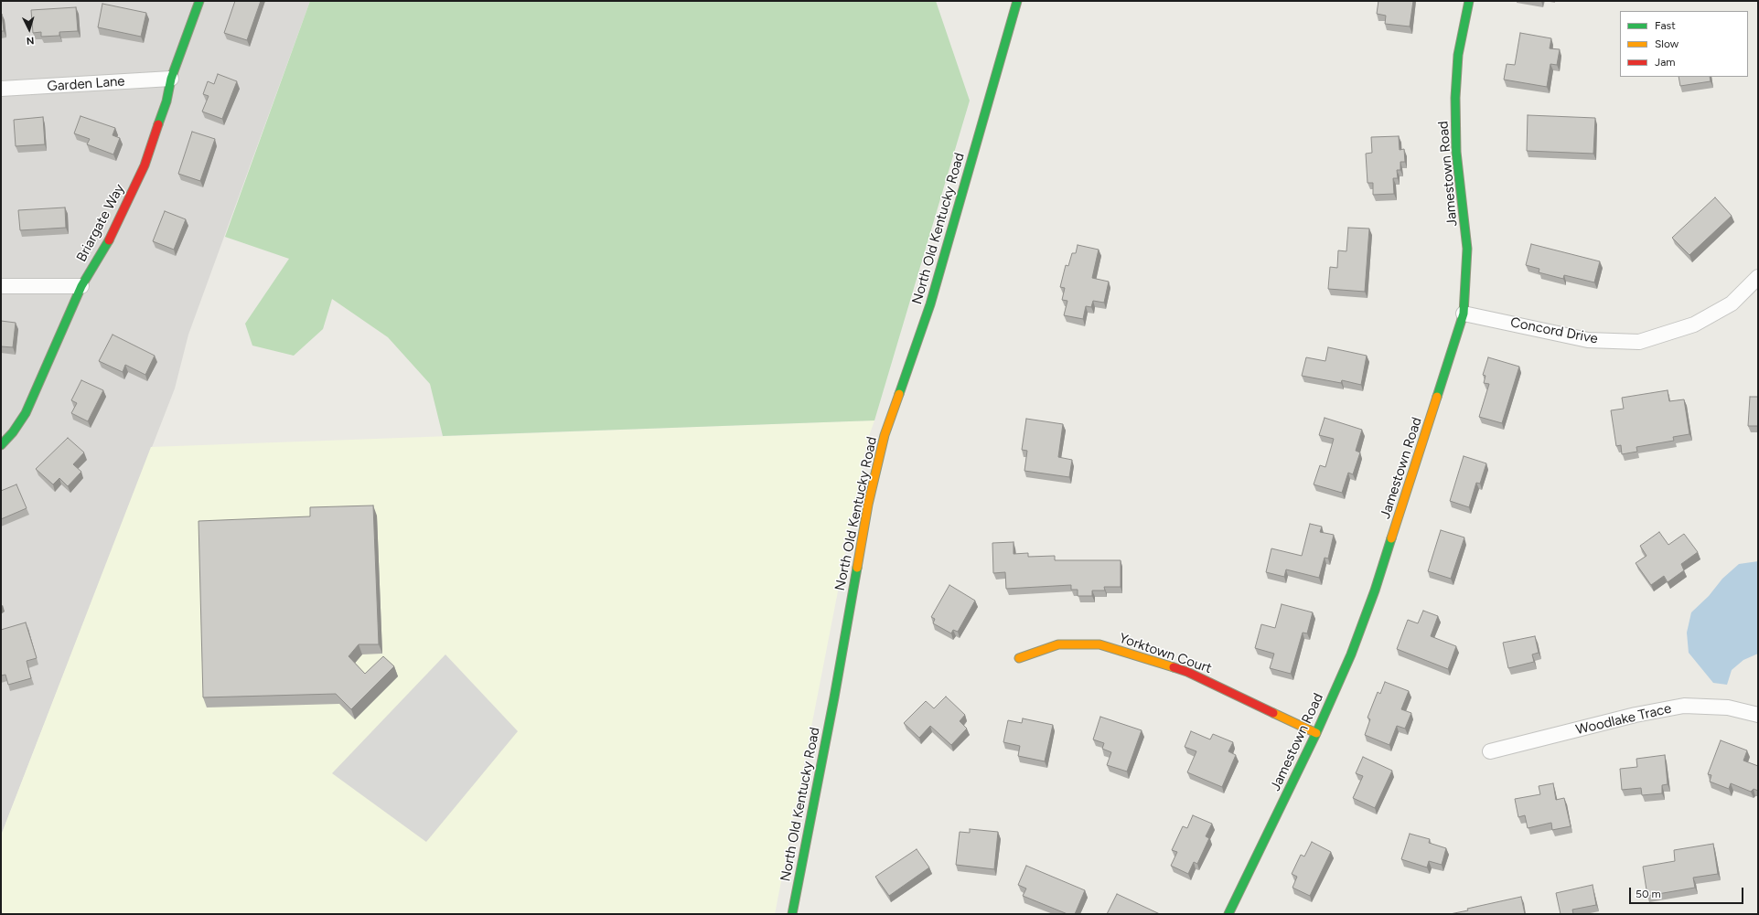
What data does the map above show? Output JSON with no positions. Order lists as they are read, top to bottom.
{
  "streets": {
    "street": [
      "Garden Lane",
      "Jamestown Road",
      "Briargate Way",
      "North Old Kentucky Road",
      "Concord Drive",
      "Yorktown Court",
      "Woodlake Trace"
    ]
  },
  "crossings": [
    ["Garden Lane", "Briargate Way"],
    ["Jamestown Road", "Concord Drive"],
    ["Jamestown Road", "Yorktown Court"]
  ],
  "legend": ["Fast", "Slow", "Jam"],
  "scale_bar": "50 m",
  "north": "bottom"
}
